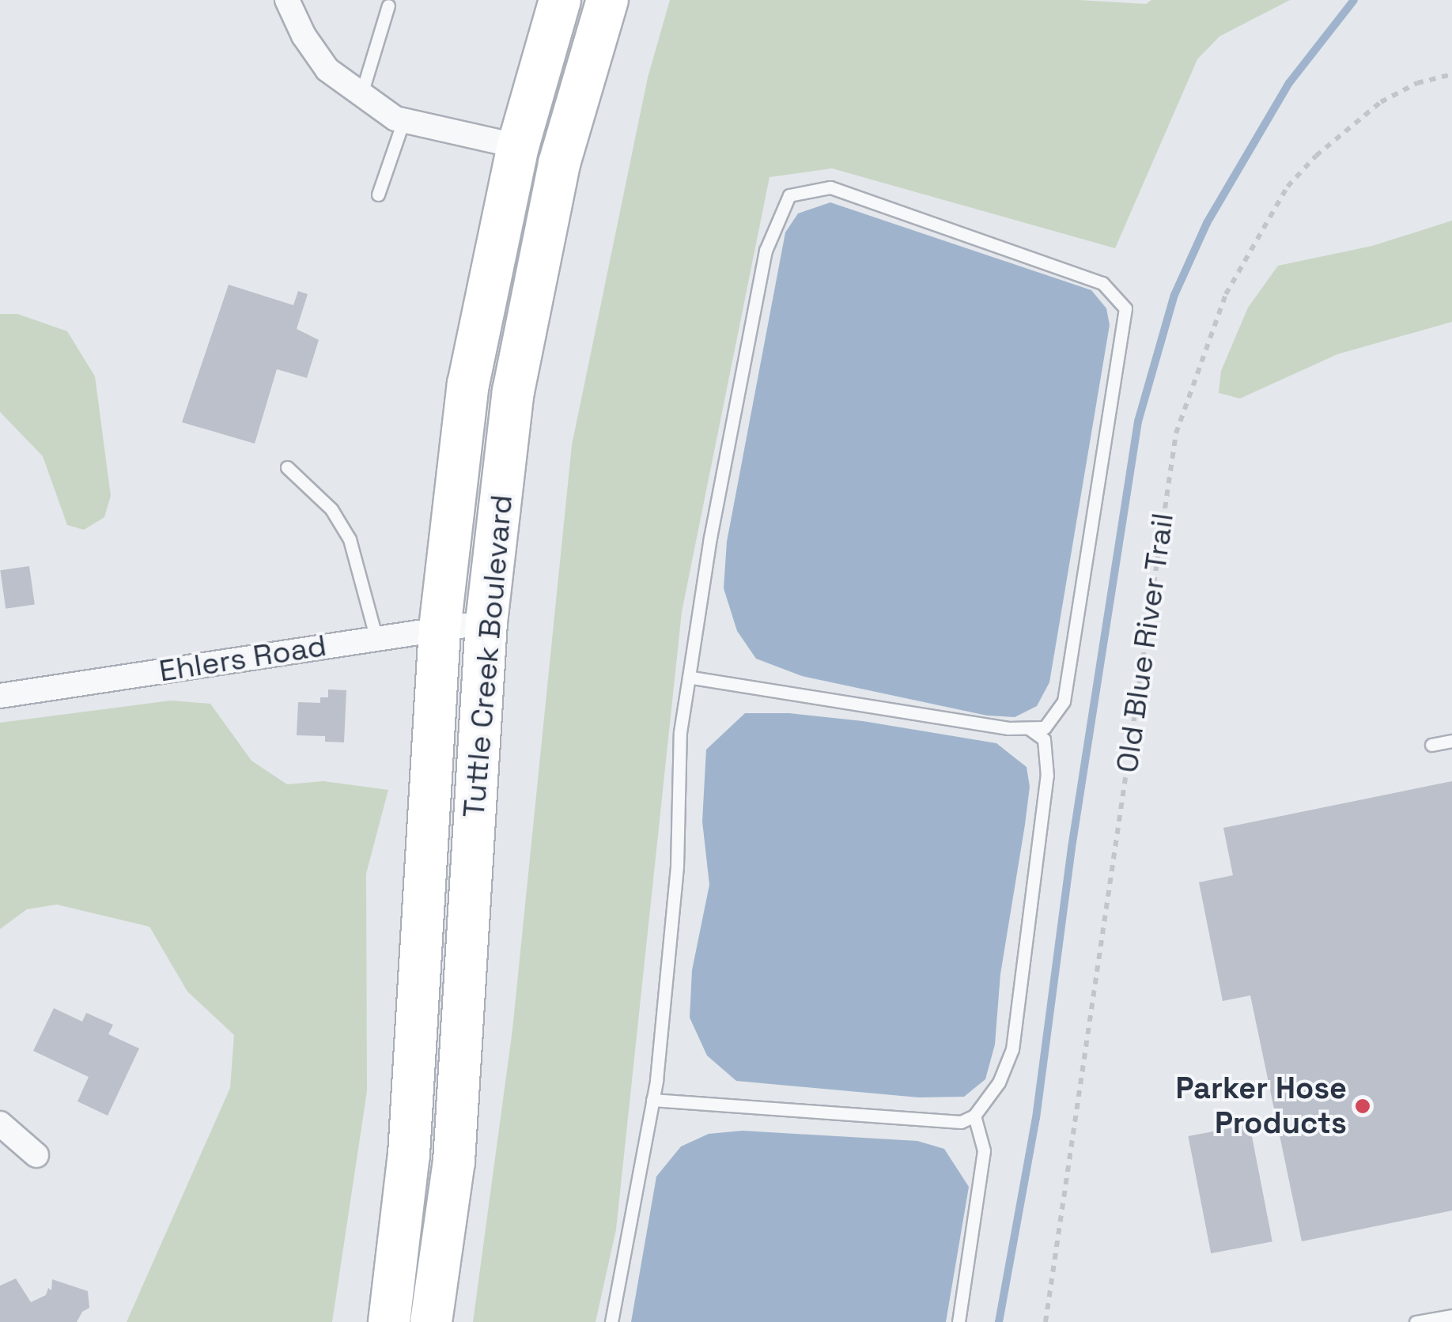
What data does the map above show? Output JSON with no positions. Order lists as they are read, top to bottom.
{
  "streets": {
    "highway": ["Tuttle Creek Boulevard"],
    "street": ["Ehlers Road"],
    "path": ["Old Blue River Trail"]
  },
  "crossings": [
    ["Tuttle Creek Boulevard", "Ehlers Road"]
  ],
  "places": ["Parker Hose Products"]
}
